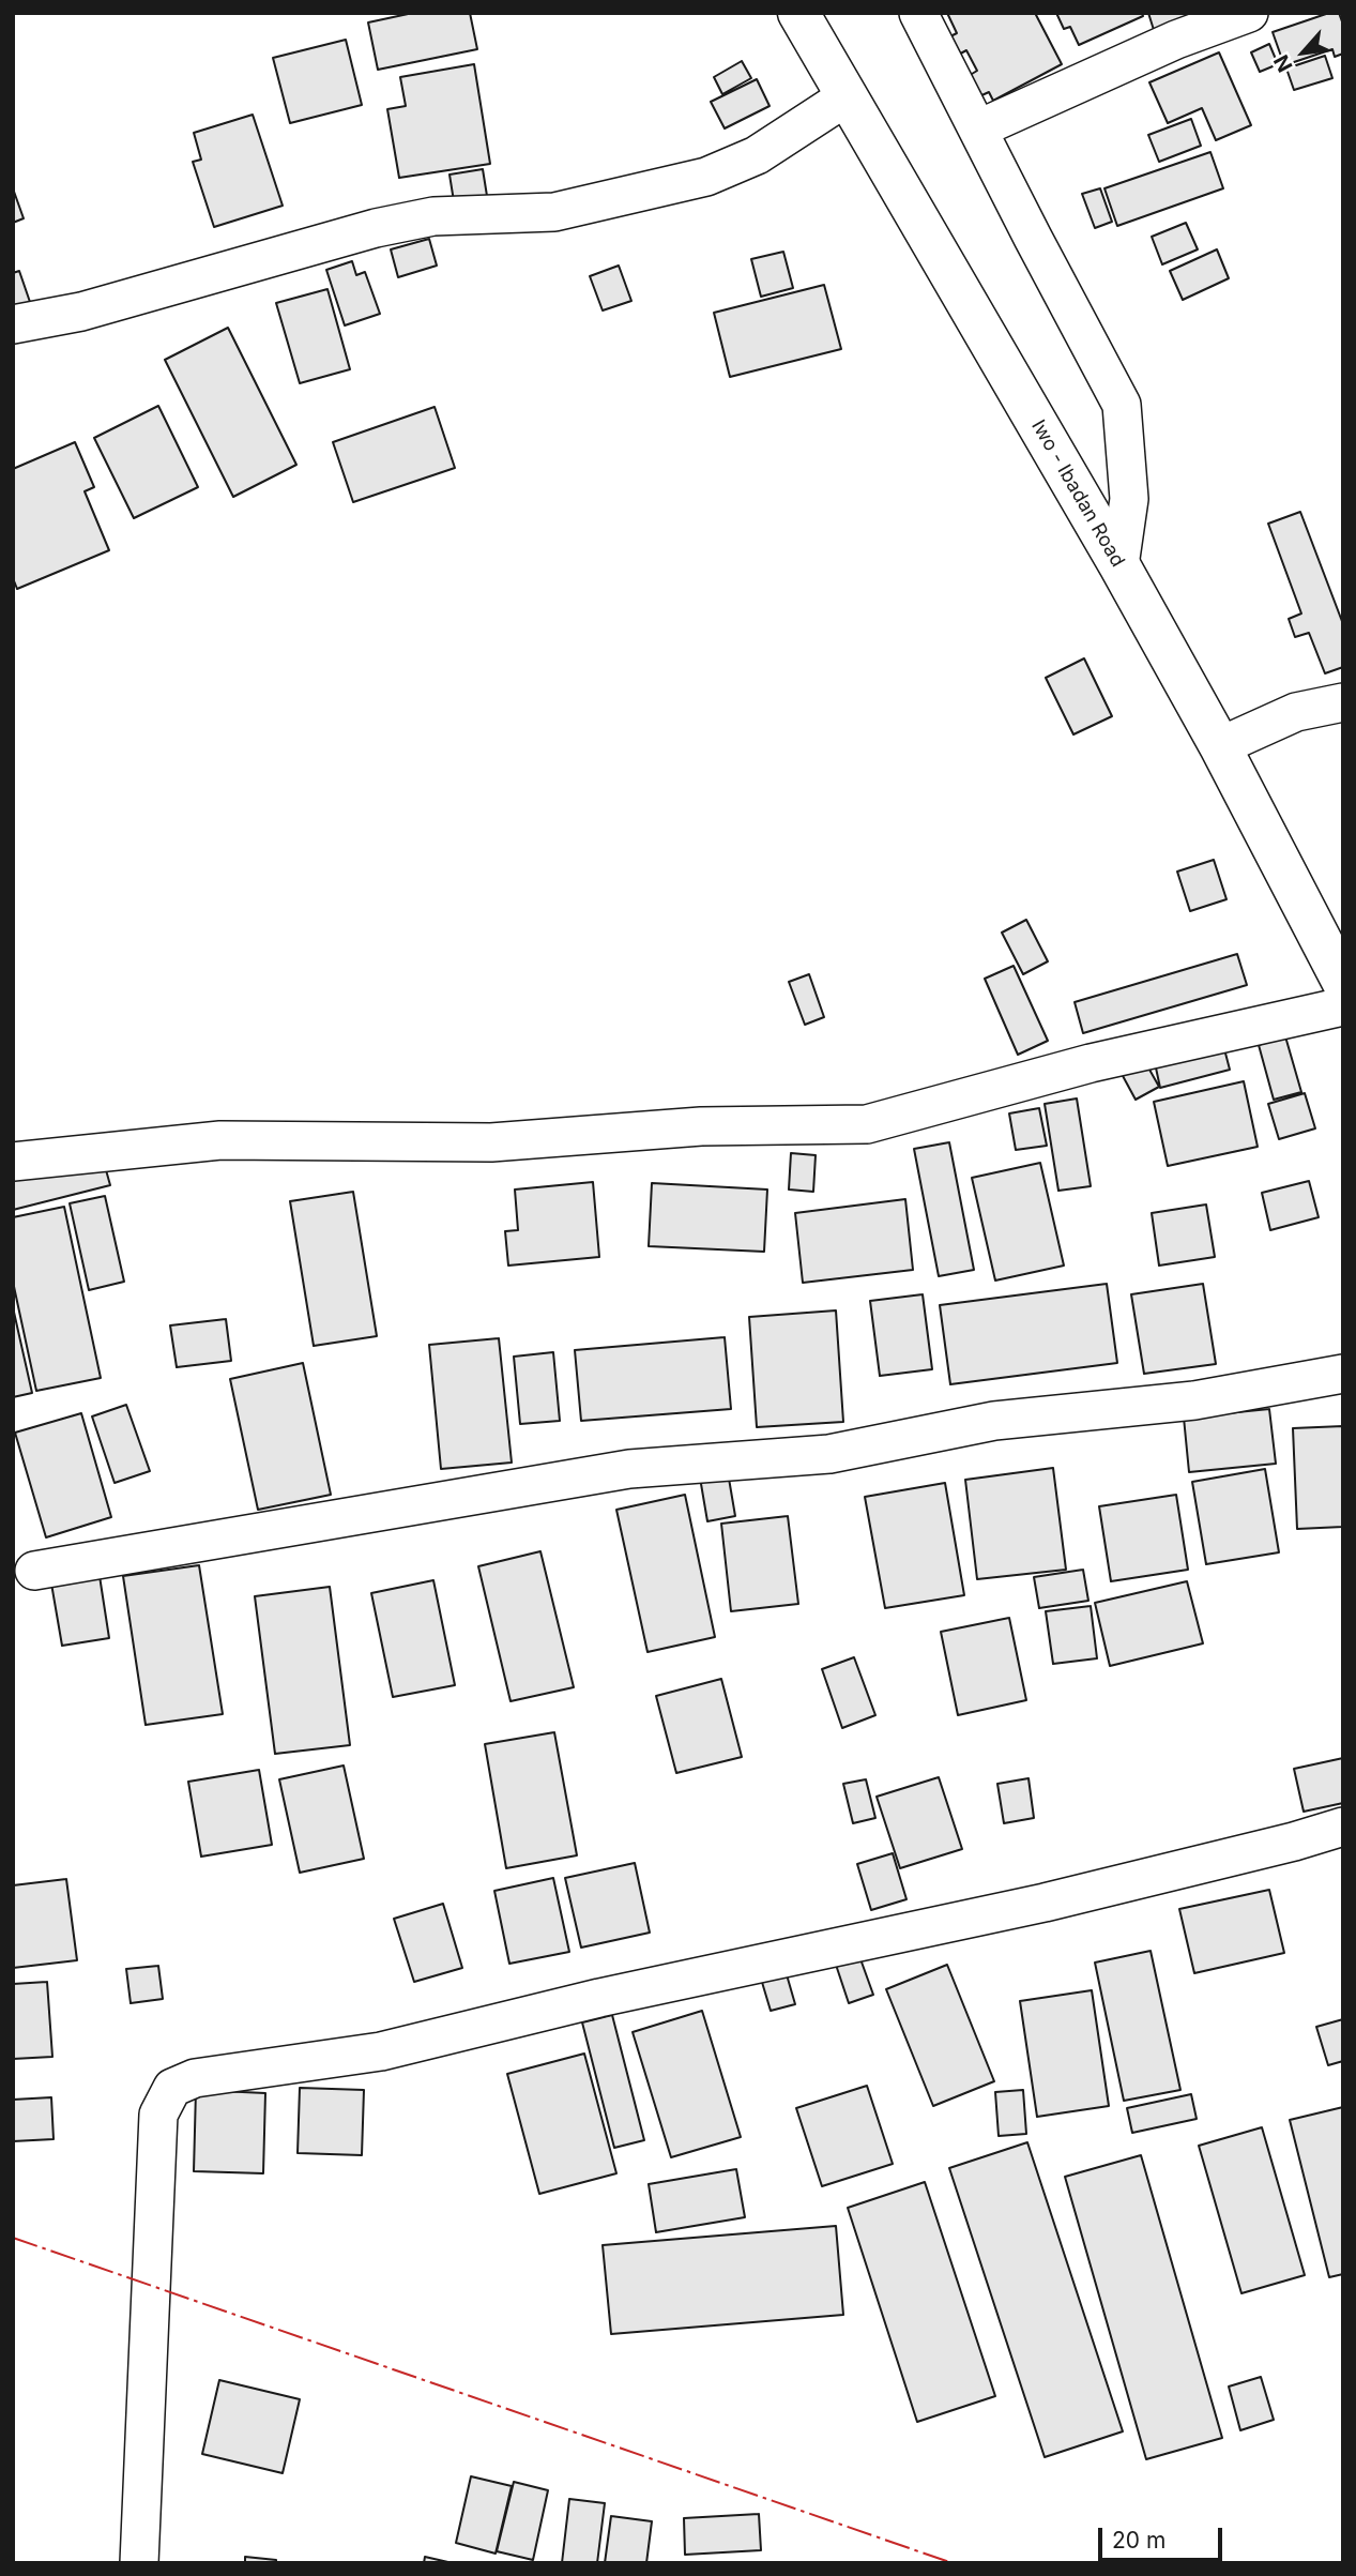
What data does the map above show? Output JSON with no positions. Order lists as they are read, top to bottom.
{
  "streets": {
    "main road": ["Iwo - Ibadan Road"]
  },
  "scale_bar": "20 m",
  "north": "bottom left"
}
